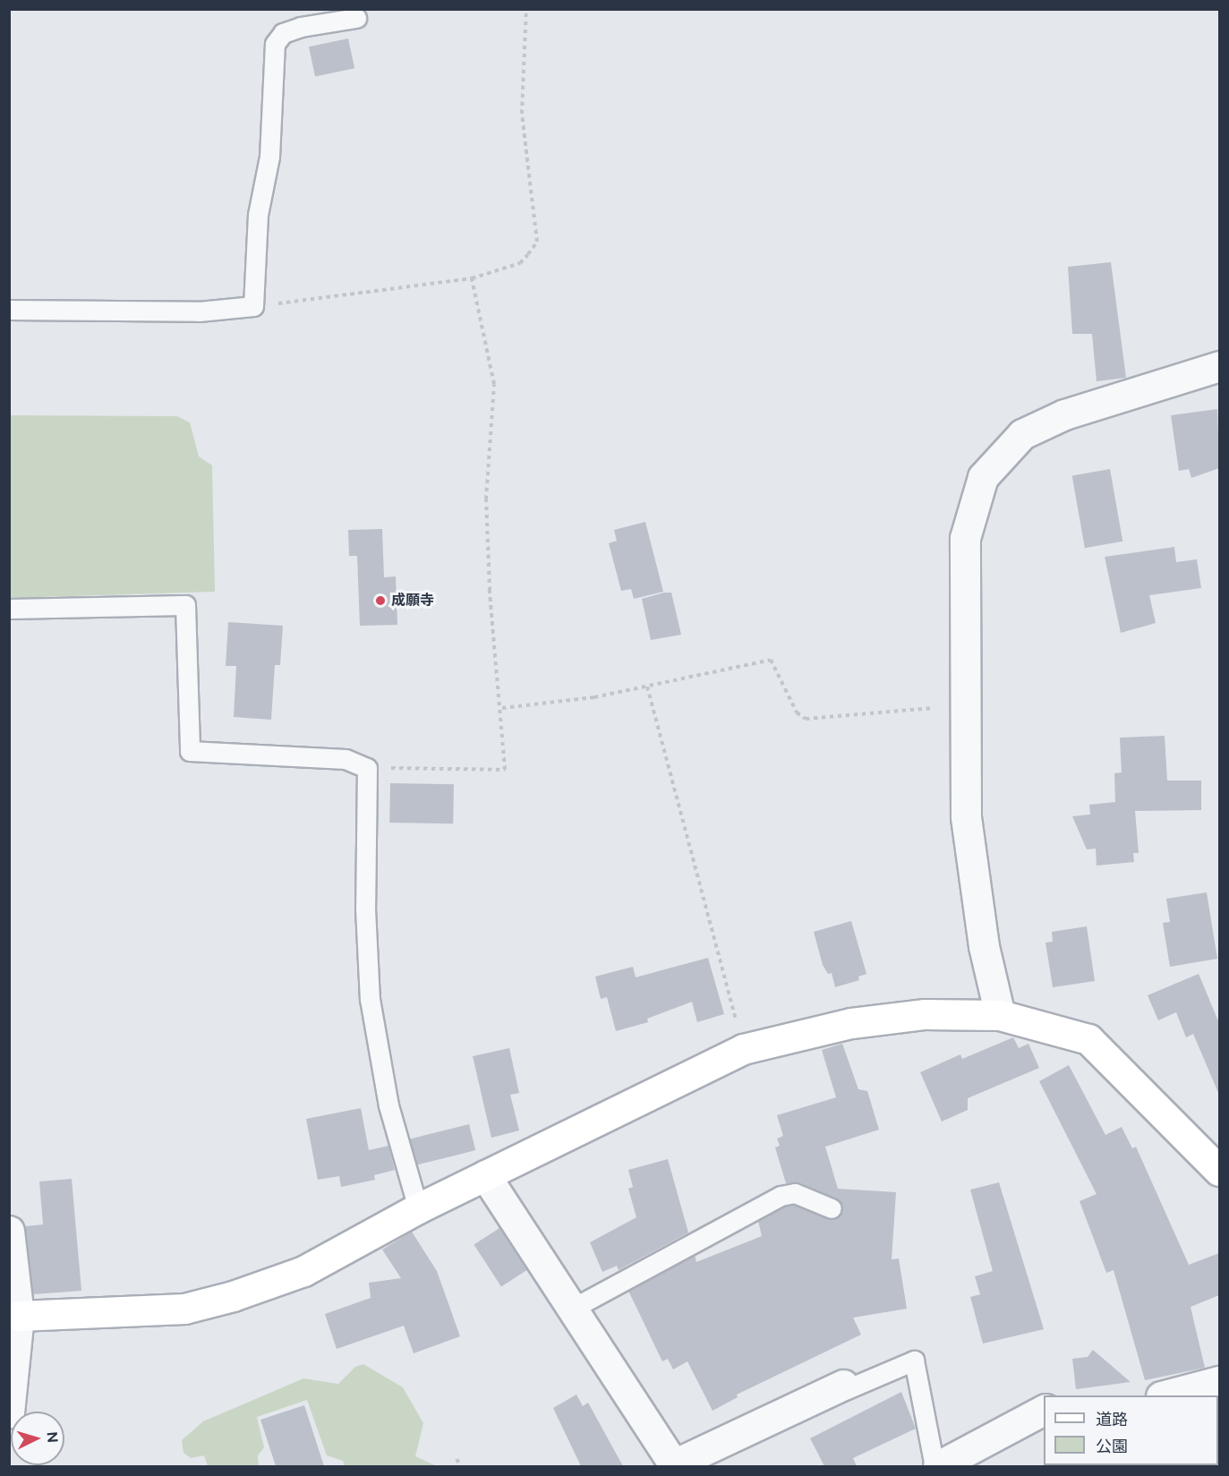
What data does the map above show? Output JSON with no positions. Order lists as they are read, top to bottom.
{
  "places": ["成願寺"],
  "legend": ["道路", "公園"],
  "north": "right"
}
